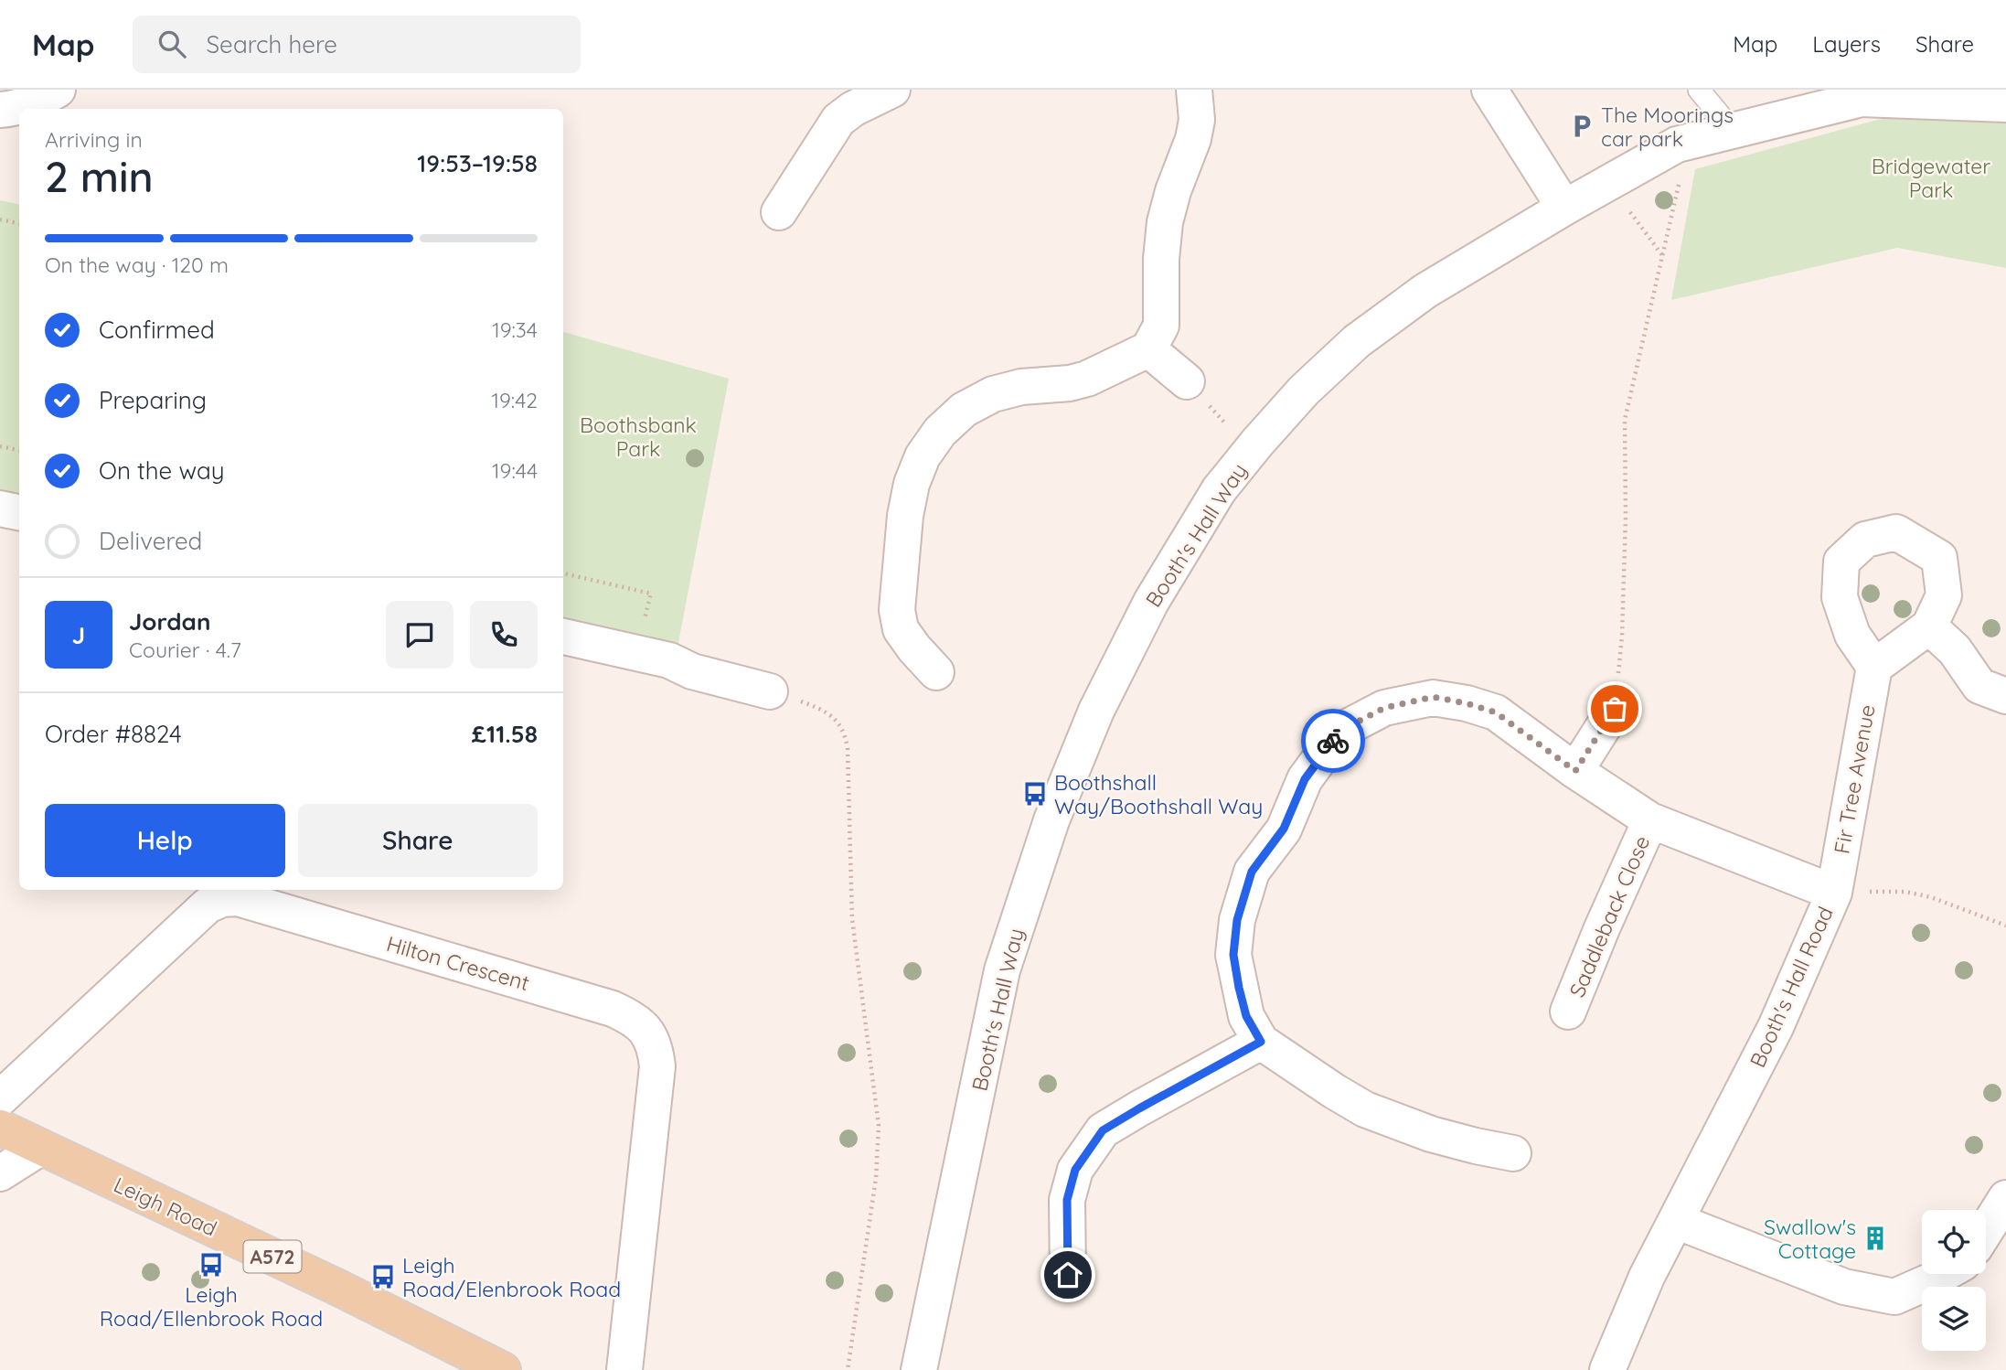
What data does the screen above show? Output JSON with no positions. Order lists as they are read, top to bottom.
{
  "streets": {
    "main road": ["Leigh Road", "A572"],
    "street": [
      "Booth's Hall Way",
      "Fir Tree Avenue",
      "Saddleback Close",
      "Hilton Crescent",
      "Booth's Hall Road"
    ]
  },
  "crossings": [
    ["Fir Tree Avenue", "Booth's Hall Road"],
    ["Saddleback Close", "Booth's Hall Road"]
  ],
  "parks": ["Bridgewater Park", "Boothsbank Park"],
  "places": {
    "parking": ["The Moorings car park"],
    "bus stop": ["Boothshall Way/Boothshall Way", "Leigh Road/Ellenbrook Road", "Leigh Road/Elenbrook Road"],
    "building": ["Swallow's Cottage"]
  },
  "page": {
    "header": "Map",
    "search": "Search here",
    "nav": ["Map", "Layers", "Share"],
    "heading": ["2 min", "Arriving in", "19:53–19:58"],
    "panel": [
      "Jordan",
      "Courier · 4.7",
      "Order #8824",
      "£11.58"
    ],
    "bar": "On the way · 120 m",
    "list": [
      ["Confirmed", "19:34"],
      ["Preparing", "19:42"],
      ["On the way", "19:44"],
      "Delivered"
    ],
    "round": "J",
    "buttons": ["Help", "Share"]
  }
}
